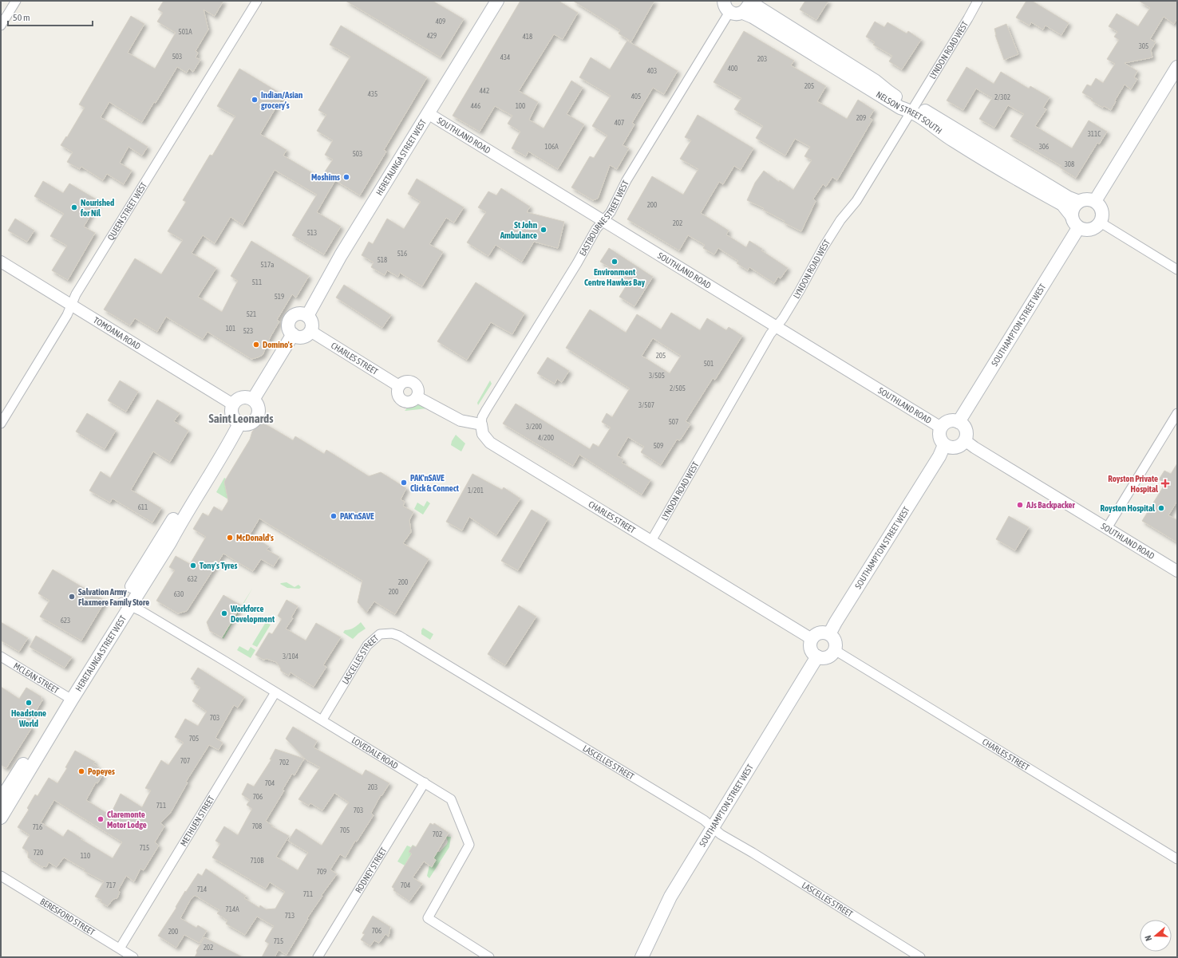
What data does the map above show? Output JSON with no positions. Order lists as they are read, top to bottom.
{
  "streets": {
    "main road": ["NELSON STREET SOUTH", "HERETAUNGA STREET WEST", "SOUTHAMPTON STREET WEST"],
    "street": [
      "LYNDON ROAD WEST",
      "SOUTHLAND ROAD",
      "QUEEN STREET WEST",
      "EASTBOURNE STREET WEST",
      "TOMOANA ROAD",
      "CHARLES STREET",
      "LASCELLES STREET",
      "MCLEAN STREET",
      "LOVEDALE ROAD",
      "METHUEN STREET",
      "RODNEY STREET",
      "BERESFORD STREET"
    ]
  },
  "crossings": [
    ["LYNDON ROAD WEST", "NELSON STREET SOUTH"],
    ["LYNDON ROAD WEST", "SOUTHLAND ROAD"],
    ["LYNDON ROAD WEST", "CHARLES STREET"],
    ["NELSON STREET SOUTH", "SOUTHAMPTON STREET WEST"],
    ["SOUTHLAND ROAD", "HERETAUNGA STREET WEST"],
    ["SOUTHLAND ROAD", "EASTBOURNE STREET WEST"],
    ["SOUTHLAND ROAD", "SOUTHAMPTON STREET WEST"],
    ["HERETAUNGA STREET WEST", "TOMOANA ROAD"],
    ["HERETAUNGA STREET WEST", "CHARLES STREET"],
    ["HERETAUNGA STREET WEST", "MCLEAN STREET"],
    ["HERETAUNGA STREET WEST", "LOVEDALE ROAD"],
    ["QUEEN STREET WEST", "TOMOANA ROAD"],
    ["EASTBOURNE STREET WEST", "CHARLES STREET"],
    ["SOUTHAMPTON STREET WEST", "CHARLES STREET"],
    ["SOUTHAMPTON STREET WEST", "LASCELLES STREET"],
    ["LASCELLES STREET", "LOVEDALE ROAD"],
    ["LOVEDALE ROAD", "METHUEN STREET"],
    ["LOVEDALE ROAD", "RODNEY STREET"],
    ["METHUEN STREET", "BERESFORD STREET"]
  ],
  "districts": ["Saint Leonards"],
  "places": {
    "other": [
      "Indian/Asian grocery’s",
      "Moshims",
      "Nourished for Nil",
      "St John Ambulance",
      "Environment Centre Hawkes Bay",
      "Domino's",
      "PAK'nSAVE Click & Connect",
      "AJs Backpacker",
      "Royston Hospital",
      "PAK'nSAVE",
      "McDonald's",
      "Tony's Tyres",
      "Salvation Army Flaxmere Family Store",
      "Workforce Development",
      "Headstone World",
      "Popeyes",
      "Claremonte Motor Lodge"
    ],
    "health": ["Royston Private Hospital"]
  },
  "house_numbers": [
    "409",
    "501A",
    "429",
    "418",
    "305",
    "503",
    "434",
    "203",
    "400",
    "403",
    "205",
    "442",
    "435",
    "405",
    "2/302",
    "446",
    "100",
    "209",
    "407",
    "311C",
    "106A",
    "306",
    "503",
    "308",
    "200",
    "202",
    "513",
    "516",
    "518",
    "517a",
    "511",
    "519",
    "521",
    "101",
    "523",
    "205",
    "501",
    "3/505",
    "2/505",
    "3/507",
    "507",
    "3/200",
    "4/200",
    "509",
    "1/201",
    "611",
    "632",
    "200",
    "200",
    "630",
    "623",
    "3/104",
    "703",
    "705",
    "707",
    "702",
    "704",
    "203",
    "706",
    "711",
    "703",
    "708",
    "716",
    "705",
    "702",
    "715",
    "720",
    "110",
    "710B",
    "709",
    "717",
    "704",
    "714",
    "711",
    "714A",
    "713",
    "706",
    "200",
    "715",
    "202"
  ],
  "scale_bar": "50 m",
  "north": "left"
}
